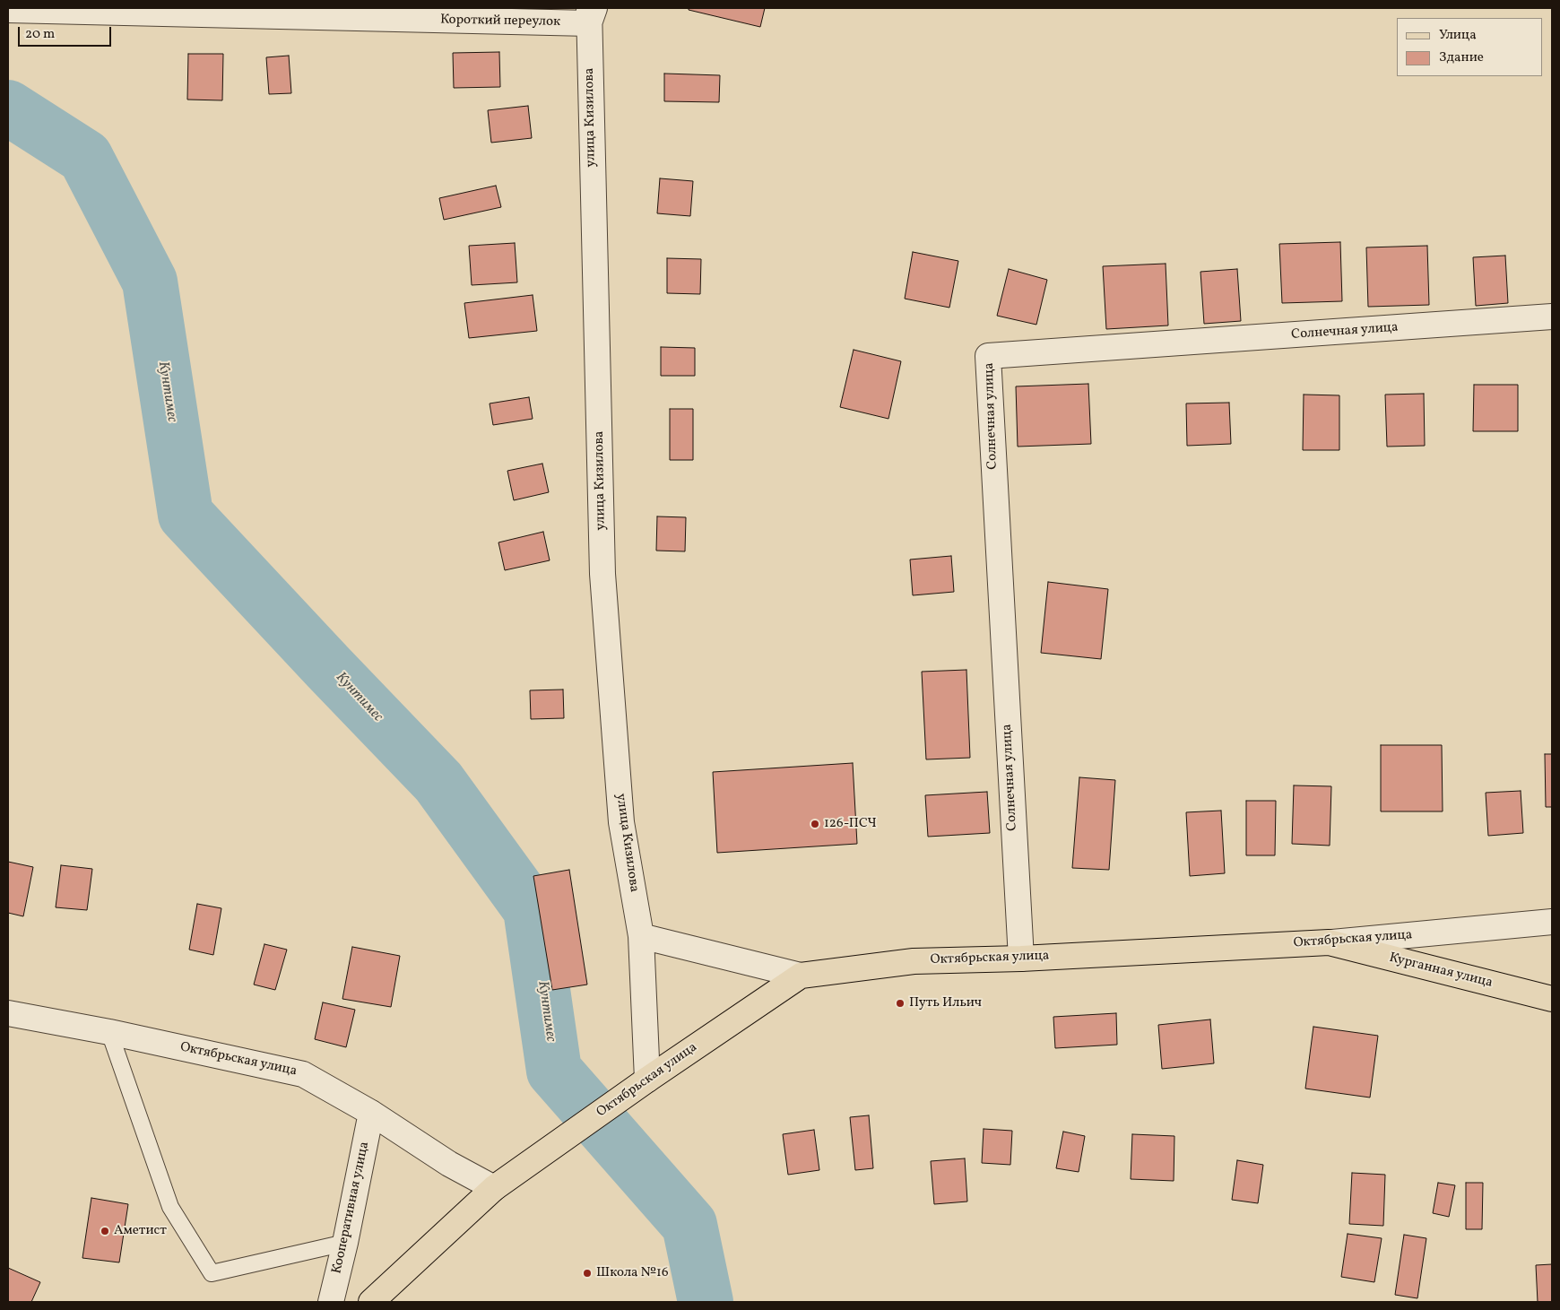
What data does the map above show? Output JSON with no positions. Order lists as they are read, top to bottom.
{
  "streets": {
    "main road": ["Октябрьская улица", "Курганная улица"],
    "street": [
      "Короткий переулок",
      "улица Кизилова",
      "Солнечная улица",
      "Кооперативная улица"
    ]
  },
  "crossings": [
    ["Короткий переулок", "улица Кизилова"],
    ["улица Кизилова", "Октябрьская улица"],
    ["Солнечная улица", "Октябрьская улица"],
    ["Октябрьская улица", "Курганная улица"],
    ["Октябрьская улица", "Кооперативная улица"]
  ],
  "water": ["Кунтимес"],
  "places": [
    "126-ПСЧ",
    "Путь Ильич",
    "Аметист",
    "Школа №16"
  ],
  "legend": ["Улица", "Здание"],
  "scale_bar": "20 m"
}
